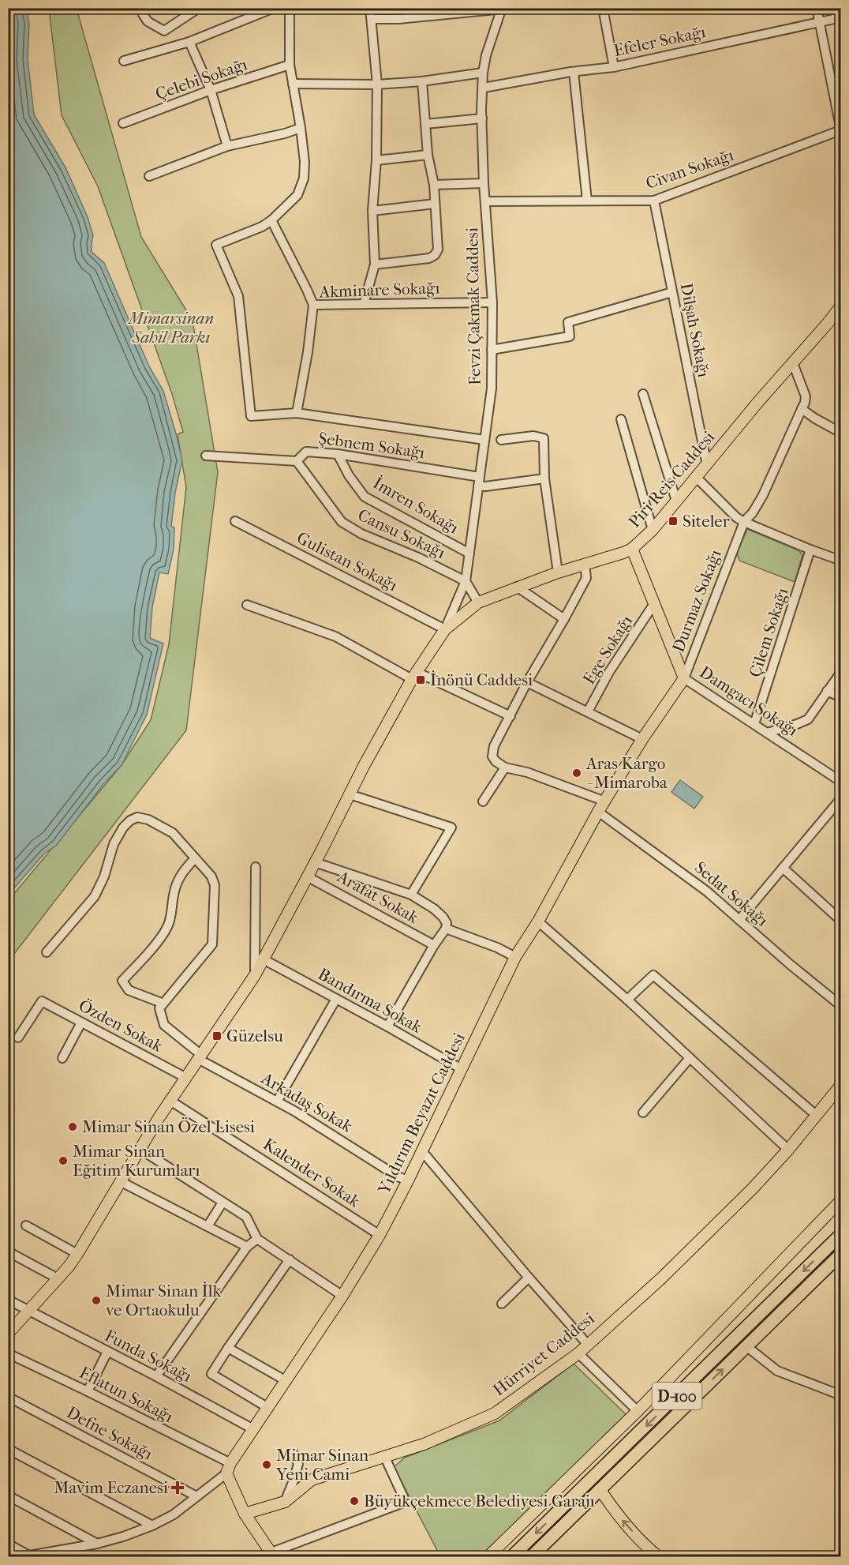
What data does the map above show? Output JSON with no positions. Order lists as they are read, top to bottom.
{
  "streets": {
    "highway": ["D-100"],
    "main road": [
      "Piri Reis Caddesi",
      "Damgacı Sokağı",
      "Yıldırım Beyazıt Caddesi",
      "Hürriyet Caddesi"
    ],
    "street": [
      "Efeler Sokağı",
      "Çelebi Sokağı",
      "Civan Sokağı",
      "Akminare Sokağı",
      "Fevzi Çakmak Caddesi",
      "Dilşah Sokağı",
      "Şebnem Sokağı",
      "İmren Sokağı",
      "Cansu Sokağı",
      "Gulistan Sokağı",
      "Durmaz Sokağı",
      "Çilem Sokağı",
      "Ege Sokağı",
      "Sedat Sokağı",
      "Arafat Sokak",
      "Bandırma Sokak",
      "Özden Sokak",
      "Arkadaş Sokak",
      "Kalender Sokak",
      "Funda Sokağı",
      "Eflatun Sokağı",
      "Defne Sokağı"
    ]
  },
  "crossings": [
    ["Efeler Sokağı", "Fevzi Çakmak Caddesi"],
    ["Civan Sokağı", "Fevzi Çakmak Caddesi"],
    ["Civan Sokağı", "Dilşah Sokağı"],
    ["Akminare Sokağı", "Fevzi Çakmak Caddesi"],
    ["Fevzi Çakmak Caddesi", "Şebnem Sokağı"],
    ["Fevzi Çakmak Caddesi", "İmren Sokağı"],
    ["Fevzi Çakmak Caddesi", "Cansu Sokağı"],
    ["Fevzi Çakmak Caddesi", "Gulistan Sokağı"],
    ["Dilşah Sokağı", "Piri Reis Caddesi"],
    ["Şebnem Sokağı", "İmren Sokağı"],
    ["Şebnem Sokağı", "Cansu Sokağı"],
    ["Piri Reis Caddesi", "Damgacı Sokağı"],
    ["Durmaz Sokağı", "Damgacı Sokağı"],
    ["Durmaz Sokağı", "Yıldırım Beyazıt Caddesi"],
    ["Çilem Sokağı", "Damgacı Sokağı"],
    ["Ege Sokağı", "Damgacı Sokağı"],
    ["Damgacı Sokağı", "Yıldırım Beyazıt Caddesi"],
    ["Sedat Sokağı", "Yıldırım Beyazıt Caddesi"],
    ["Bandırma Sokak", "Yıldırım Beyazıt Caddesi"],
    ["Arkadaş Sokak", "Yıldırım Beyazıt Caddesi"],
    ["Yıldırım Beyazıt Caddesi", "Kalender Sokak"],
    ["Yıldırım Beyazıt Caddesi", "Funda Sokağı"],
    ["Yıldırım Beyazıt Caddesi", "Eflatun Sokağı"]
  ],
  "parks": ["Mimarsinan Sahil Parkı"],
  "places": {
    "transit": ["Siteler", "İnönü Caddesi", "Güzelsu"],
    "other": [
      "Aras Kargo - Mimaroba",
      "Mimar Sinan Özel Lisesi",
      "Mimar Sinan Eğitim Kurumları",
      "Mimar Sinan İlk ve Ortaokulu",
      "Mimar Sinan Yeni Cami",
      "Büyükçekmece Belediyesi Garajı"
    ],
    "health": ["Mavim Eczanesi"]
  }
}
